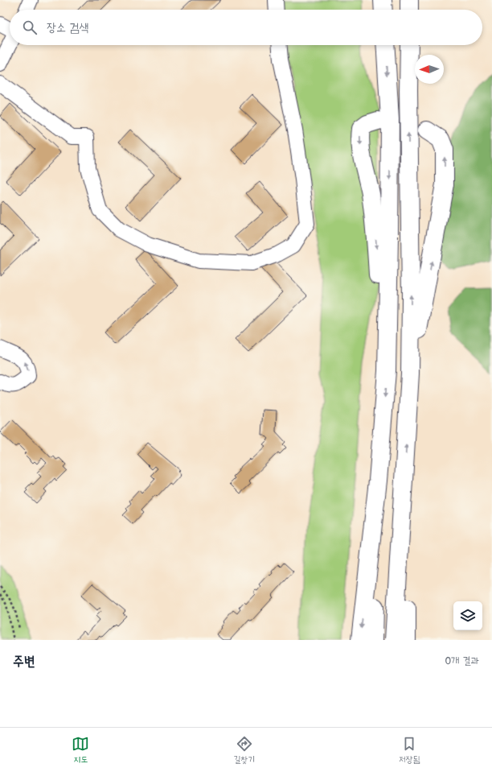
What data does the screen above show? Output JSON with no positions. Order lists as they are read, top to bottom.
{
  "north": "left",
  "page": {
    "search": "장소 검색",
    "heading": ["주변", "0개 결과"],
    "nav": ["지도", "길찾기", "저장됨"]
  }
}
